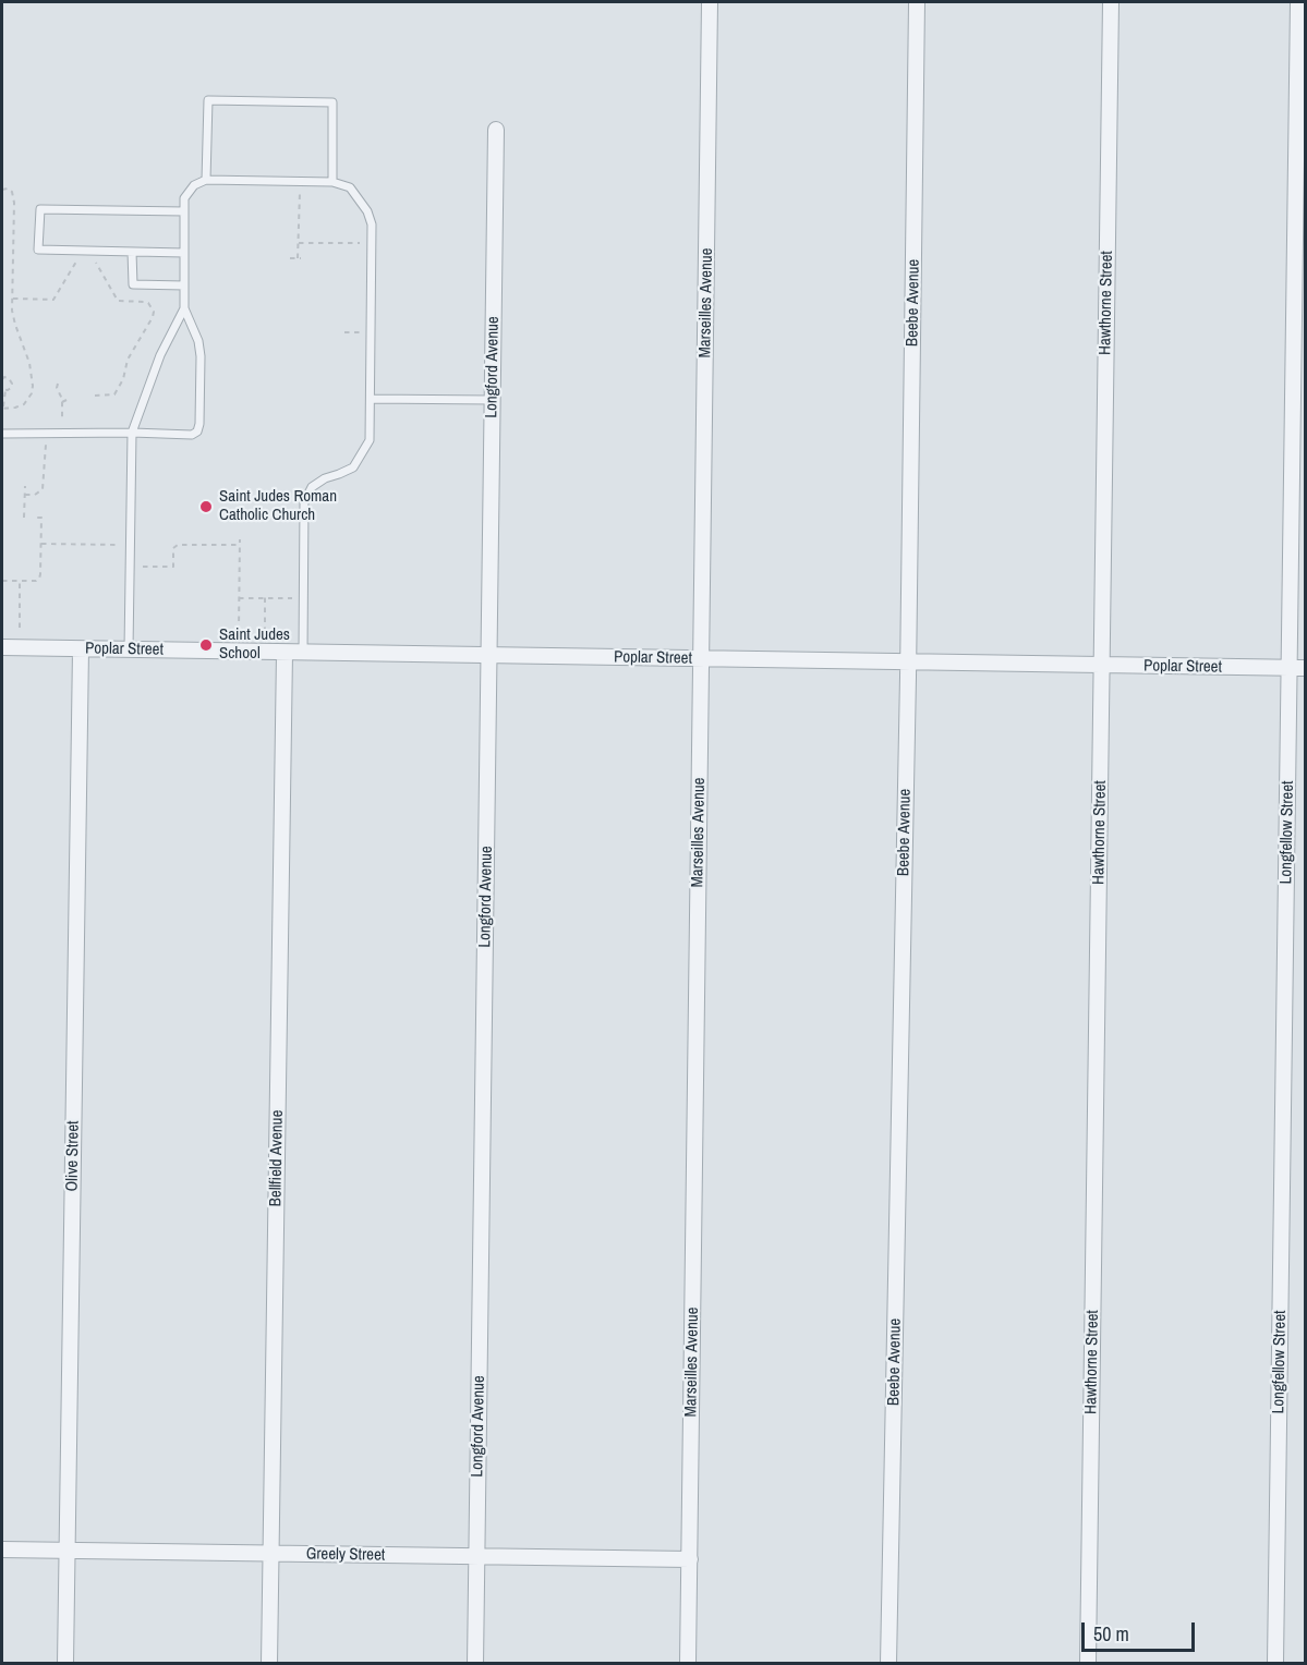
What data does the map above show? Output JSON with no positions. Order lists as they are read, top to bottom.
{
  "streets": {
    "street": [
      "Marseilles Avenue",
      "Beebe Avenue",
      "Hawthorne Street",
      "Longford Avenue",
      "Poplar Street",
      "Longfellow Street",
      "Olive Street",
      "Bellfield Avenue",
      "Greely Street"
    ]
  },
  "crossings": [
    ["Marseilles Avenue", "Poplar Street"],
    ["Marseilles Avenue", "Greely Street"],
    ["Beebe Avenue", "Poplar Street"],
    ["Hawthorne Street", "Poplar Street"],
    ["Longford Avenue", "Poplar Street"],
    ["Longford Avenue", "Greely Street"],
    ["Poplar Street", "Longfellow Street"],
    ["Poplar Street", "Olive Street"],
    ["Poplar Street", "Bellfield Avenue"],
    ["Olive Street", "Greely Street"],
    ["Bellfield Avenue", "Greely Street"]
  ],
  "places": ["Saint Judes Roman Catholic Church", "Saint Judes School"],
  "scale_bar": "50 m"
}
